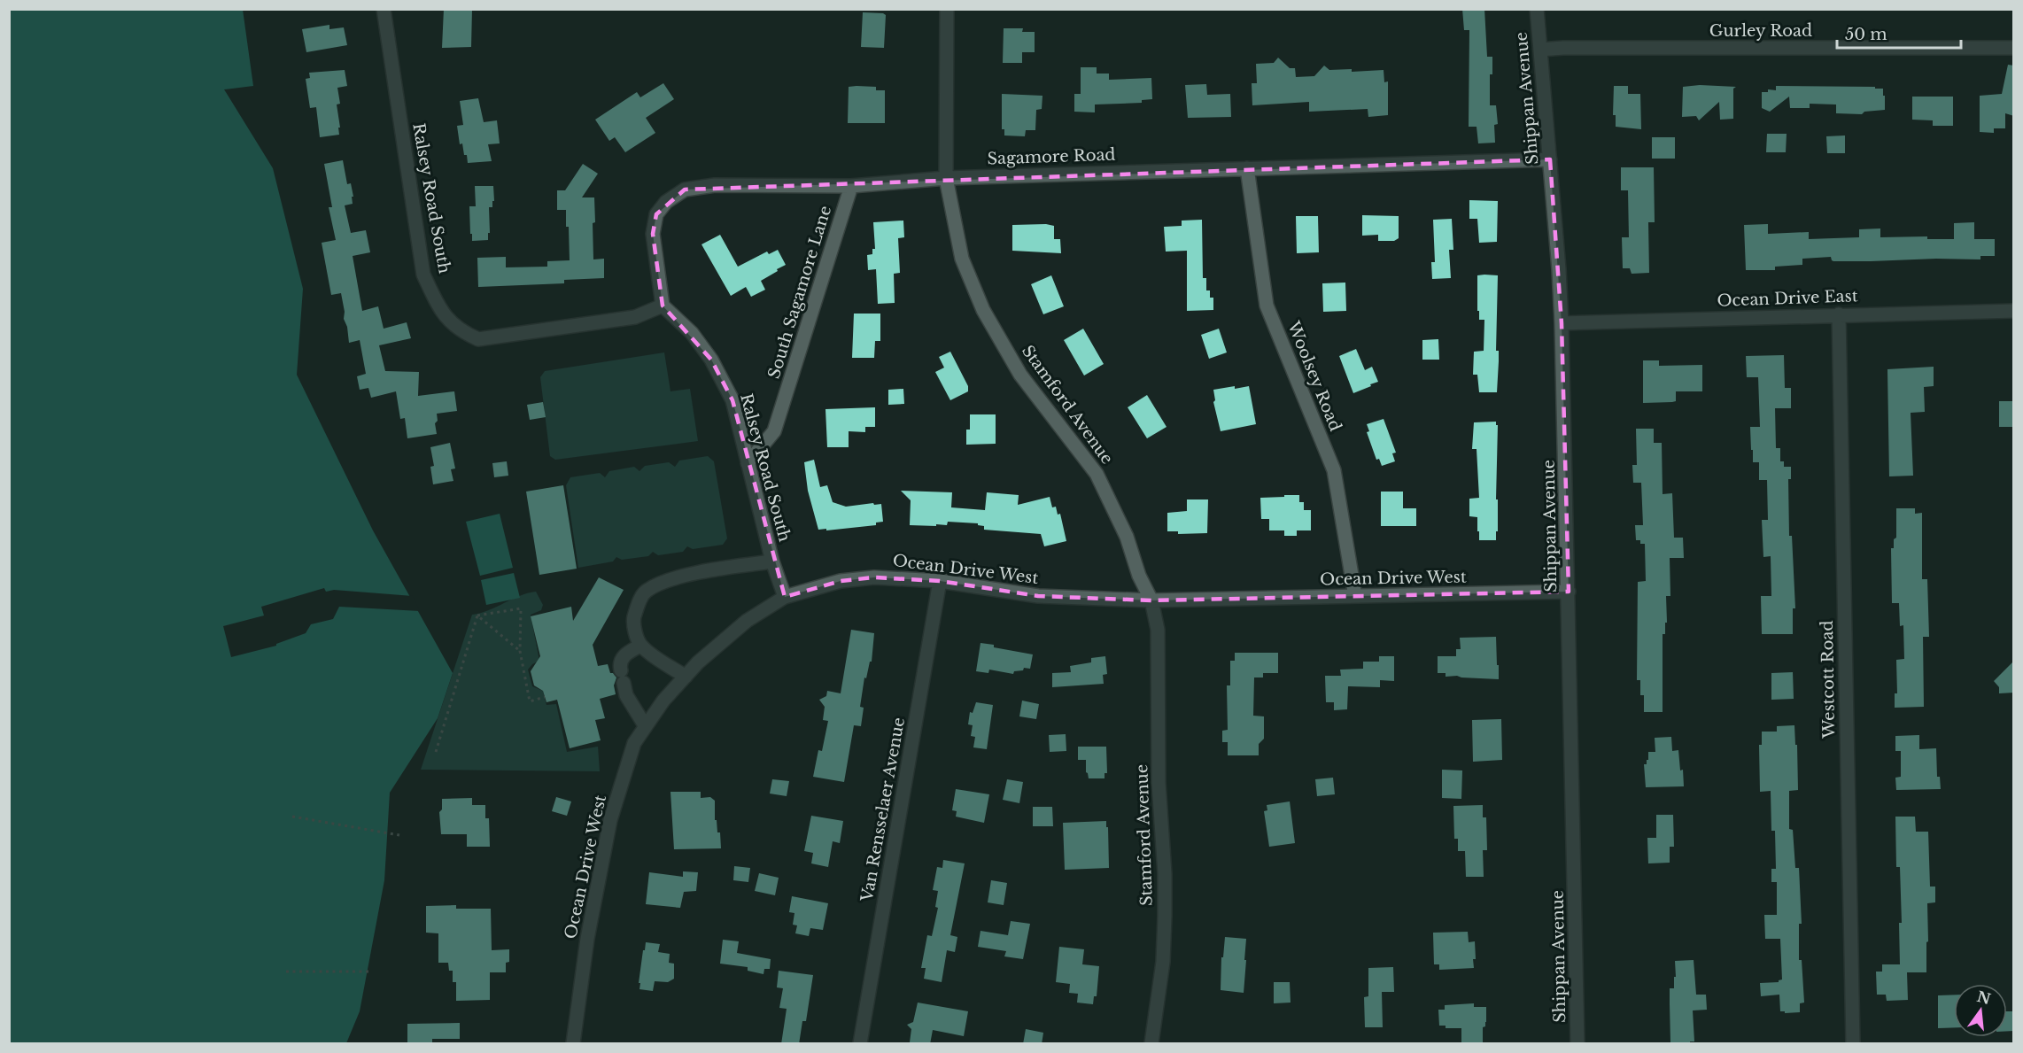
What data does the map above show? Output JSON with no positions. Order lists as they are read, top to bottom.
{
  "streets": {
    "street": [
      "Gurley Road",
      "Shippan Avenue",
      "Sagamore Road",
      "Ralsey Road South",
      "South Sagamore Lane",
      "Ocean Drive East",
      "Woolsey Road",
      "Stamford Avenue",
      "Ocean Drive West",
      "Westcott Road",
      "Van Rensselaer Avenue"
    ]
  },
  "crossings": [
    ["Gurley Road", "Shippan Avenue"],
    ["Shippan Avenue", "Sagamore Road"],
    ["Shippan Avenue", "Ocean Drive East"],
    ["Shippan Avenue", "Ocean Drive West"],
    ["Sagamore Road", "Ralsey Road South"],
    ["Sagamore Road", "South Sagamore Lane"],
    ["Sagamore Road", "Woolsey Road"],
    ["Sagamore Road", "Stamford Avenue"],
    ["Ralsey Road South", "South Sagamore Lane"],
    ["Ralsey Road South", "Ocean Drive West"],
    ["Ocean Drive East", "Westcott Road"],
    ["Woolsey Road", "Ocean Drive West"],
    ["Stamford Avenue", "Ocean Drive West"],
    ["Ocean Drive West", "Van Rensselaer Avenue"]
  ],
  "scale_bar": "50 m",
  "north": "top"
}
